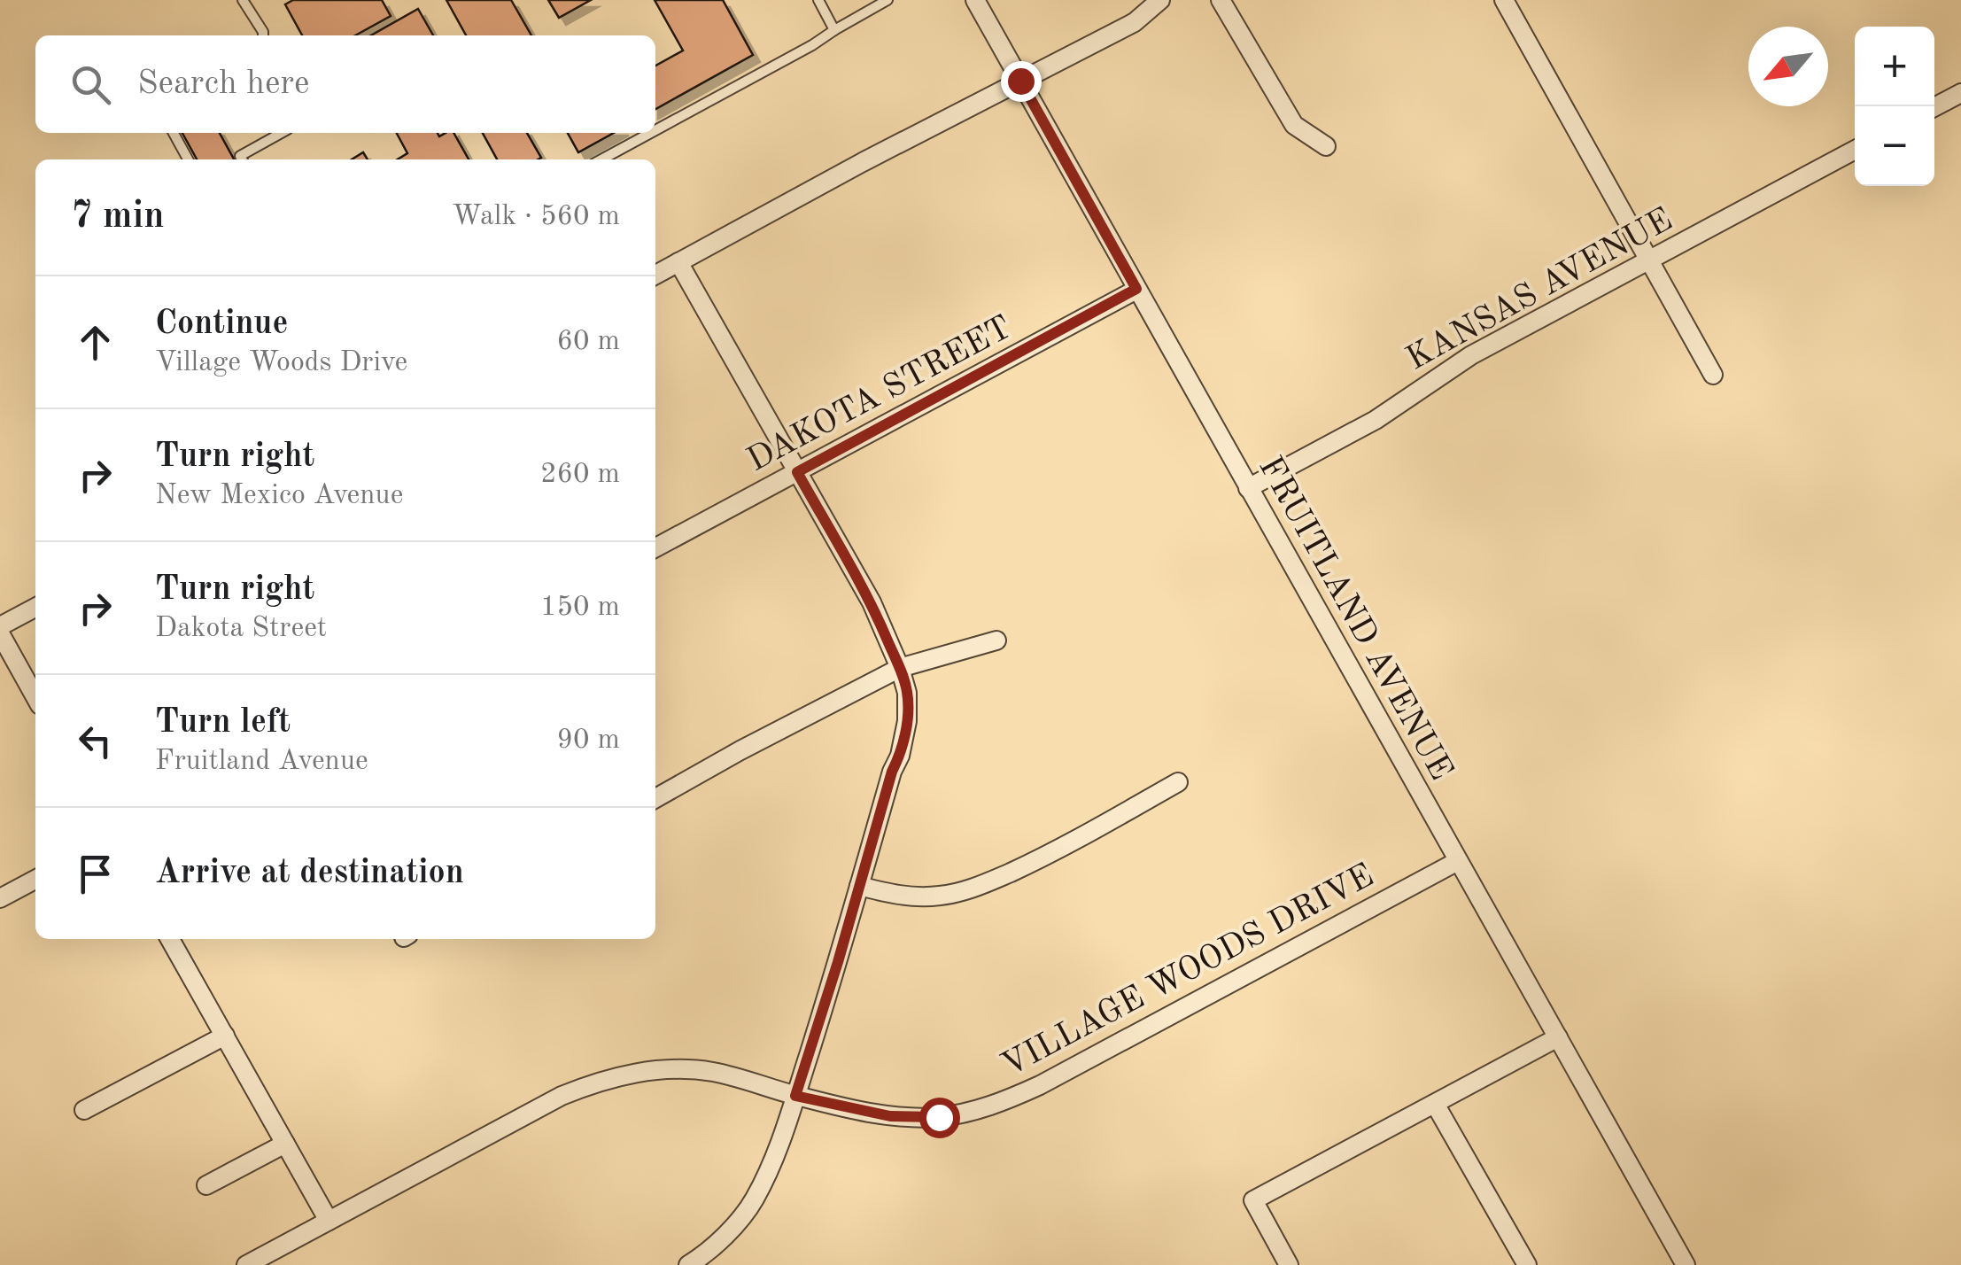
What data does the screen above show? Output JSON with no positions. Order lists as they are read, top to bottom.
{
  "streets": {
    "street": [
      "KANSAS AVENUE",
      "DAKOTA STREET",
      "FRUITLAND AVENUE",
      "VILLAGE WOODS DRIVE"
    ]
  },
  "crossings": [
    ["KANSAS AVENUE", "FRUITLAND AVENUE"],
    ["DAKOTA STREET", "FRUITLAND AVENUE"],
    ["FRUITLAND AVENUE", "VILLAGE WOODS DRIVE"]
  ],
  "north": "bottom left",
  "page": {
    "map_buttons": ["+", "−"],
    "search": "Search here",
    "heading": ["7 min", "Walk · 560 m"],
    "list": [
      ["Continue", "Village Woods Drive", "60 m"],
      ["Turn right", "New Mexico Avenue", "260 m"],
      ["Turn right", "Dakota Street", "150 m"],
      ["Turn left", "Fruitland Avenue", "90 m"],
      "Arrive at destination"
    ]
  }
}
